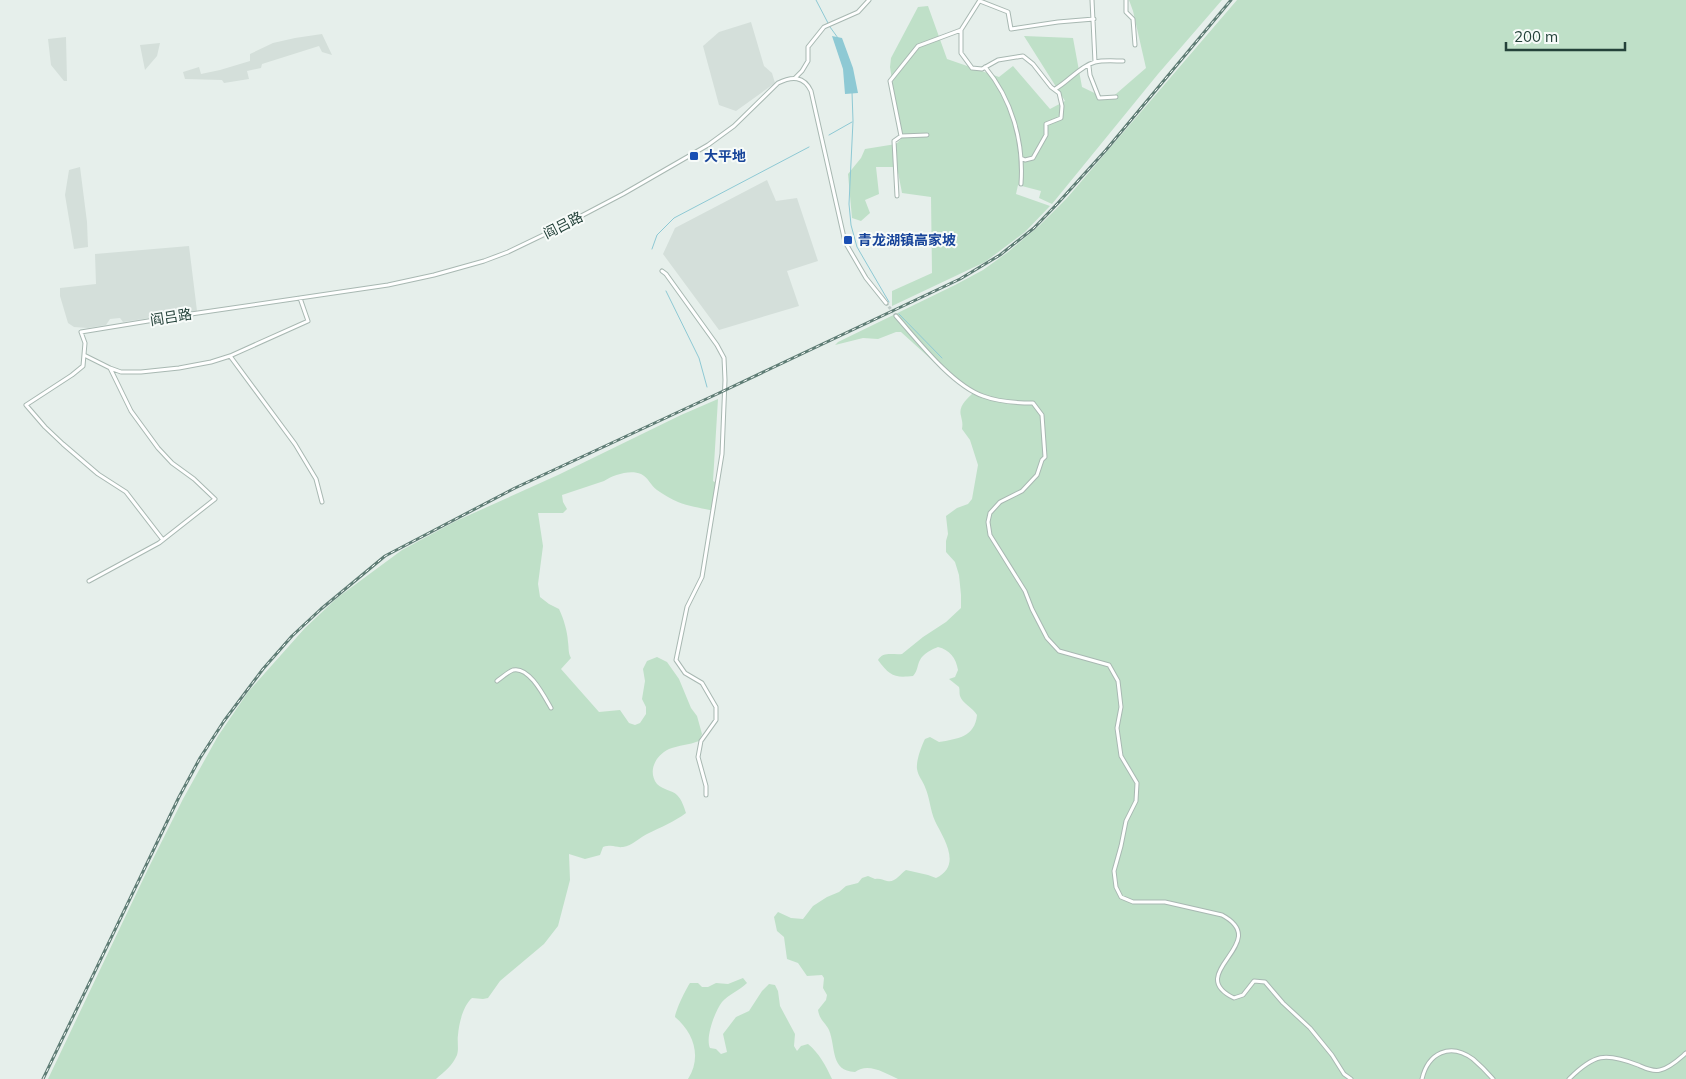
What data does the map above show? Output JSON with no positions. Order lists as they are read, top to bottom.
{
  "streets": {
    "street": ["阎吕路"]
  },
  "places": {
    "transit": ["大平地", "青龙湖镇高家坡"]
  },
  "scale_bar": "200 m"
}
